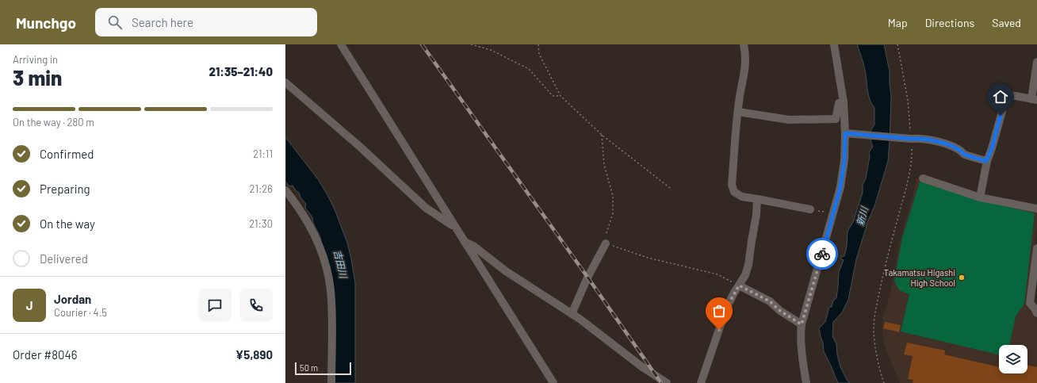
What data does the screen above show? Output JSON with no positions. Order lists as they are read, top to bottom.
{
  "water": ["新川", "吉田川"],
  "places": ["Takamatsu Higashi High School"],
  "scale_bar": "50 m",
  "page": {
    "header": "Munchgo",
    "search": "Search here",
    "nav": ["Map", "Directions", "Saved"],
    "heading": ["3 min", "Arriving in", "21:35–21:40"],
    "panel": [
      "Jordan",
      "Courier · 4.5",
      "Order #8046",
      "¥5,890"
    ],
    "bar": "On the way · 280 m",
    "list": [
      ["Confirmed", "21:11"],
      ["Preparing", "21:26"],
      ["On the way", "21:30"],
      "Delivered"
    ],
    "round": "J",
    "scale": "50 m"
  }
}
